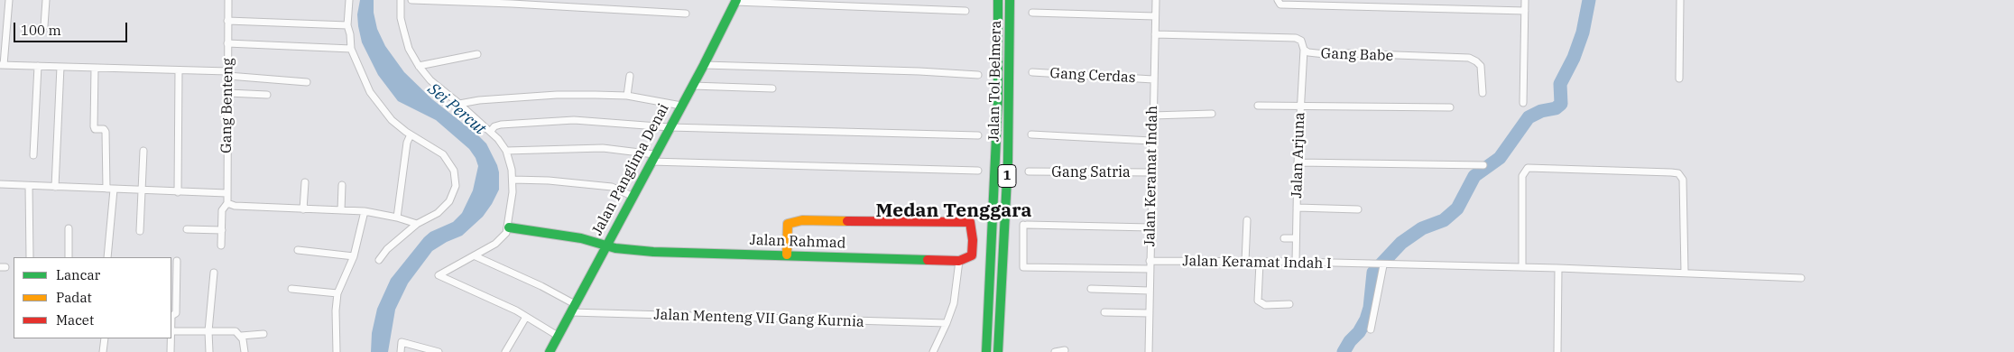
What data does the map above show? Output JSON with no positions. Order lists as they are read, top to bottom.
{
  "streets": {
    "main road": [
      "Jalan Tol Belmera",
      "Jalan Panglima Denai",
      "1",
      "Jalan Rahmad"
    ],
    "street": [
      "Gang Babe",
      "Gang Cerdas",
      "Gang Benteng",
      "Jalan Arjuna",
      "Gang Satria",
      "Jalan Keramat Indah",
      "Jalan Keramat Indah I",
      "Jalan Menteng VII Gang Kurnia"
    ]
  },
  "crossings": [
    ["Gang Babe", "Jalan Arjuna"],
    ["Gang Babe", "Jalan Keramat Indah"],
    ["Gang Cerdas", "Jalan Keramat Indah"],
    ["Jalan Arjuna", "Jalan Keramat Indah I"],
    ["Jalan Panglima Denai", "Jalan Rahmad"],
    ["Jalan Panglima Denai", "Jalan Menteng VII Gang Kurnia"],
    ["Gang Satria", "Jalan Keramat Indah"],
    ["Jalan Keramat Indah", "Jalan Keramat Indah I"]
  ],
  "districts": ["Medan Tenggara"],
  "water": ["Sei Percut"],
  "legend": ["Lancar", "Padat", "Macet"],
  "scale_bar": "100 m"
}
